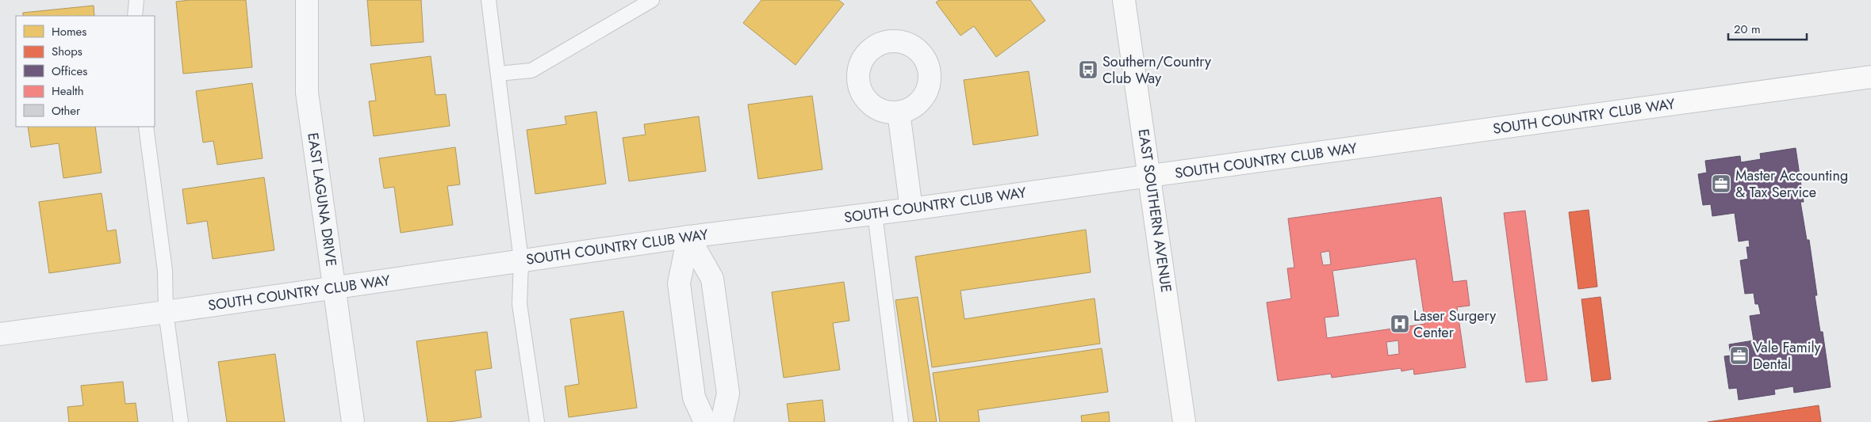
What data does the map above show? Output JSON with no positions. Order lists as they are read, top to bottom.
{
  "streets": {
    "street": ["SOUTH COUNTRY CLUB WAY", "EAST LAGUNA DRIVE", "EAST SOUTHERN AVENUE"]
  },
  "crossings": [
    ["SOUTH COUNTRY CLUB WAY", "EAST LAGUNA DRIVE"],
    ["SOUTH COUNTRY CLUB WAY", "EAST SOUTHERN AVENUE"]
  ],
  "places": {
    "bus stop": ["Southern/Country Club Way"],
    "office": ["Master Accounting & Tax Service", "Vale Family Dental"],
    "hospital": ["Laser Surgery Center"]
  },
  "legend": [
    "Homes",
    "Shops",
    "Offices",
    "Health",
    "Other"
  ],
  "scale_bar": "20 m"
}
